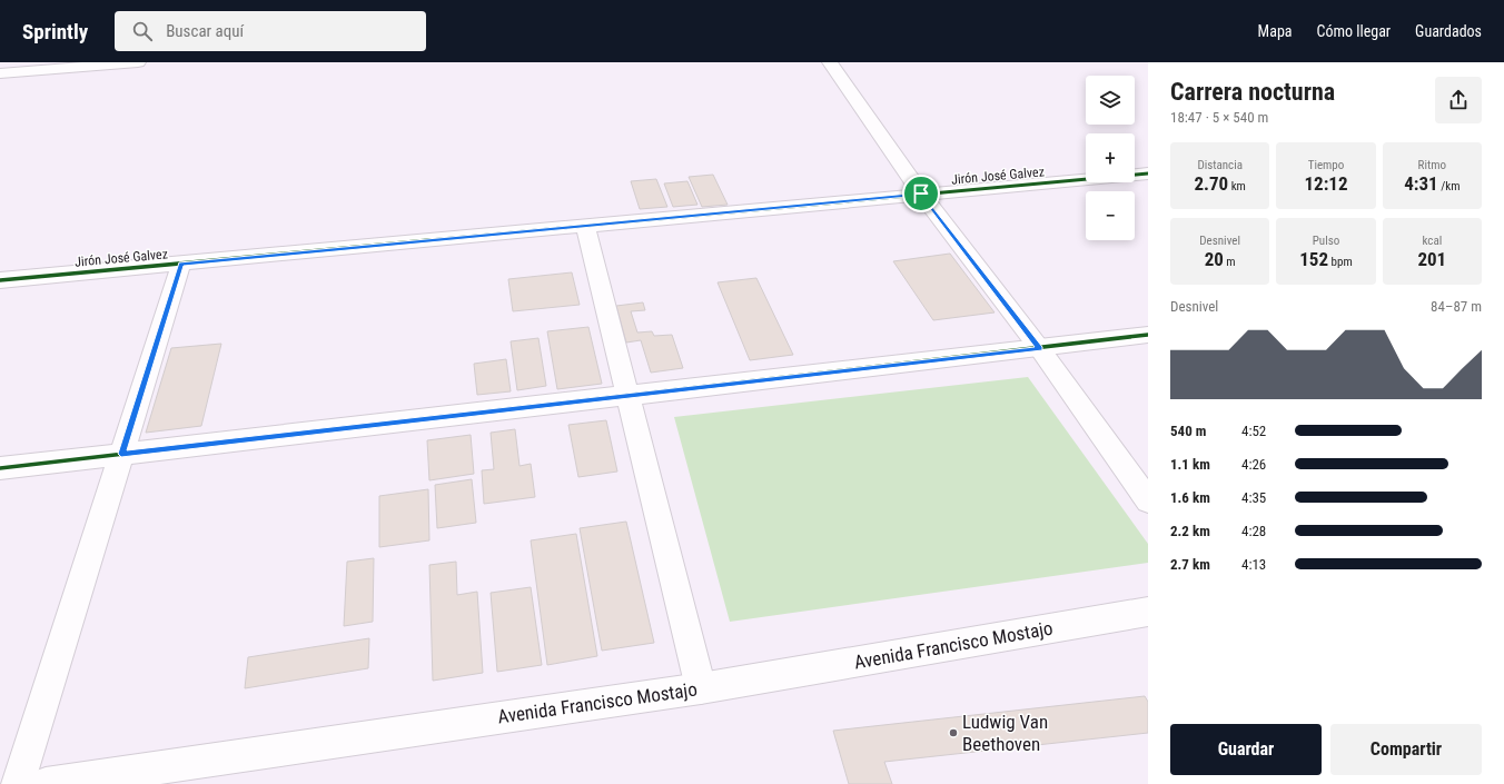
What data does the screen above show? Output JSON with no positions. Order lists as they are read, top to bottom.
{
  "streets": {
    "street": ["Jirón José Galvez", "Avenida Francisco Mostajo"]
  },
  "places": ["Ludwig Van Beethoven"],
  "page": {
    "header": "Sprintly",
    "search": "Buscar aquí",
    "nav": ["Mapa", "Cómo llegar", "Guardados"],
    "heading": ["Carrera nocturna", "18:47 · 5 × 540 m"],
    "map_buttons": ["+", "−"],
    "stats": [
      ["Distancia", "2.70 km"],
      ["Tiempo", "12:12"],
      ["Ritmo", "4:31 /km"],
      ["Desnivel", "20 m"],
      ["Pulso", "152 bpm"],
      ["kcal", "201"]
    ],
    "chart": ["Desnivel", "84–87 m"],
    "list": [
      {
        "name": "540 m",
        "note": "4:52"
      },
      {
        "name": "1.1 km",
        "note": "4:26"
      },
      {
        "name": "1.6 km",
        "note": "4:35"
      },
      {
        "name": "2.2 km",
        "note": "4:28"
      },
      {
        "name": "2.7 km",
        "note": "4:13"
      }
    ],
    "buttons": ["Guardar", "Compartir"]
  }
}
